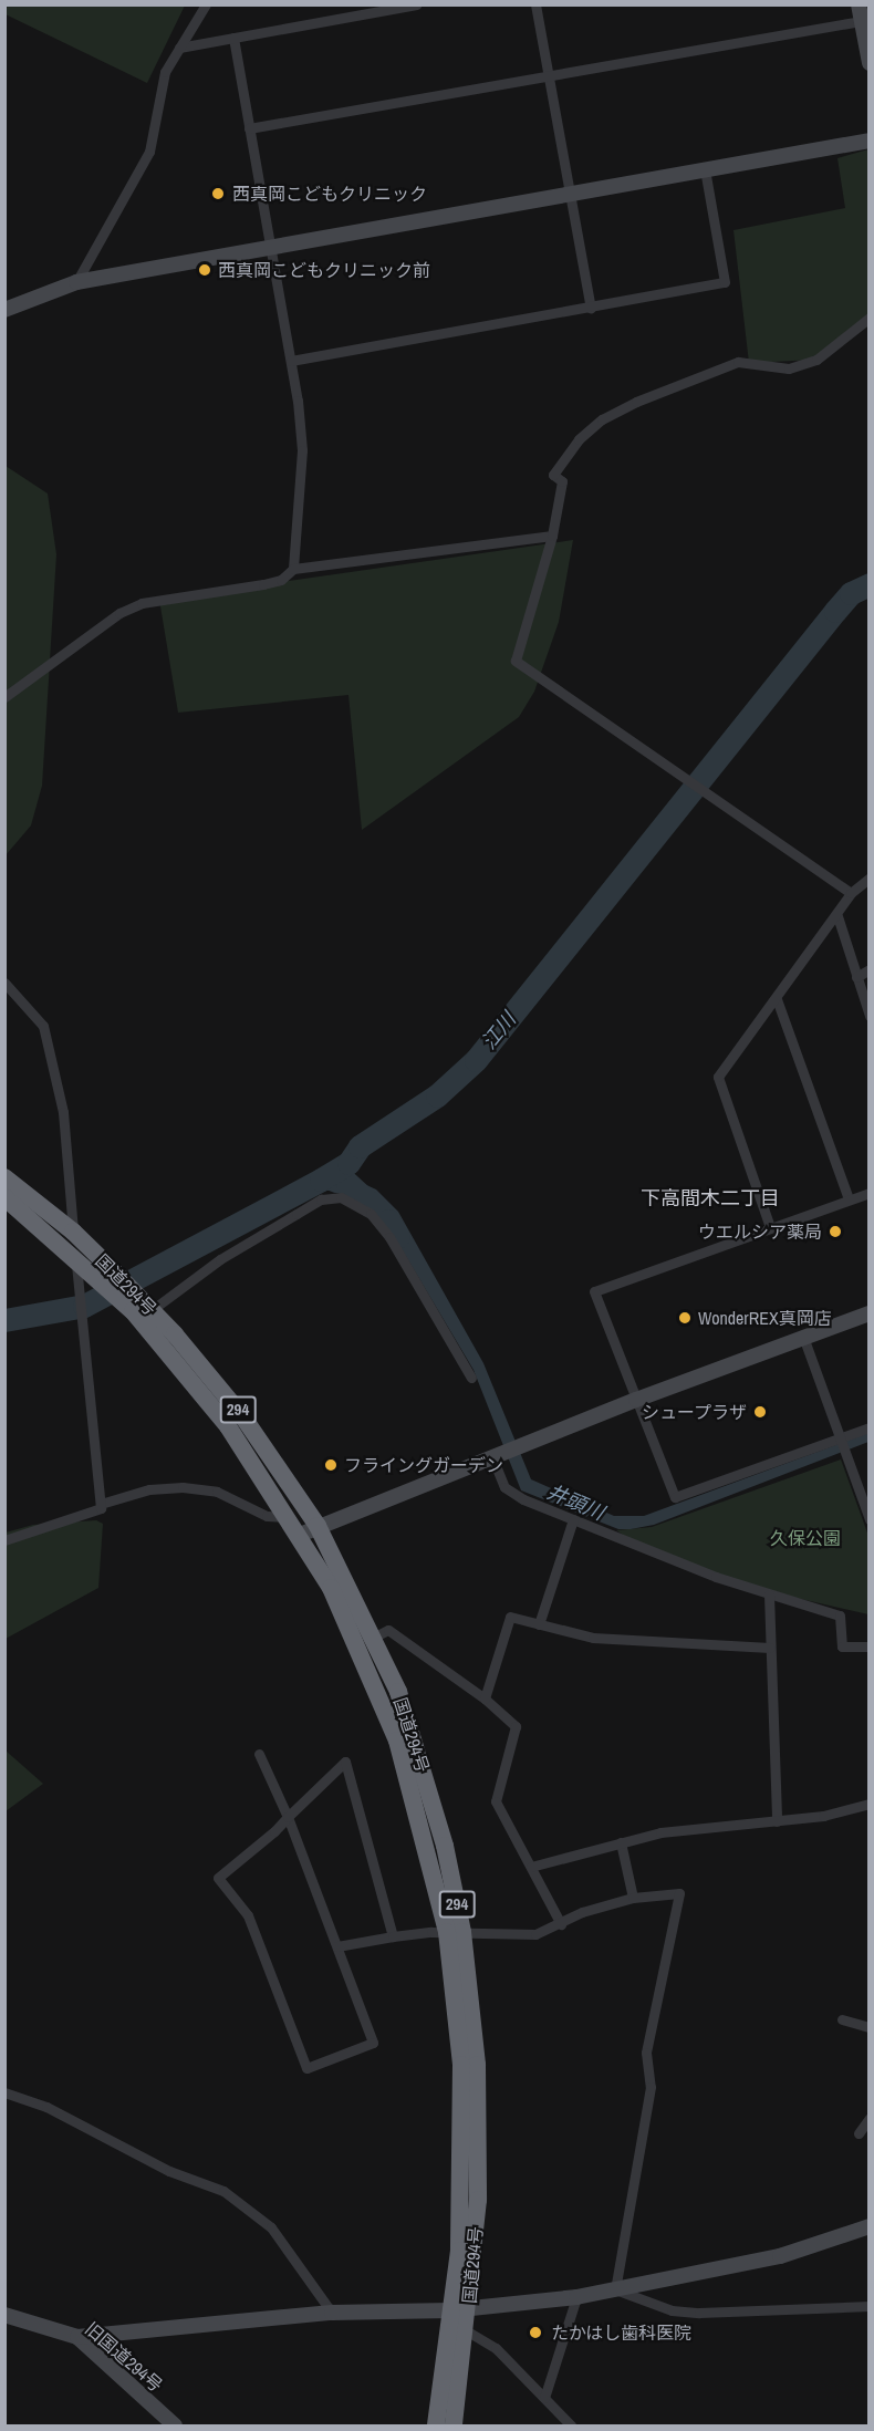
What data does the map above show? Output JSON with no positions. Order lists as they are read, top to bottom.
{
  "streets": {
    "highway": ["国道294号", "294"],
    "street": ["旧国道294号"]
  },
  "districts": ["下高間木二丁目"],
  "water": ["江川", "井頭川"],
  "parks": ["久保公園"],
  "places": [
    "西真岡こどもクリニック",
    "西真岡こどもクリニック前",
    "ウエルシア薬局",
    "WonderREX真岡店",
    "シュープラザ",
    "フライングガーデン",
    "たかはし歯科医院"
  ]
}
